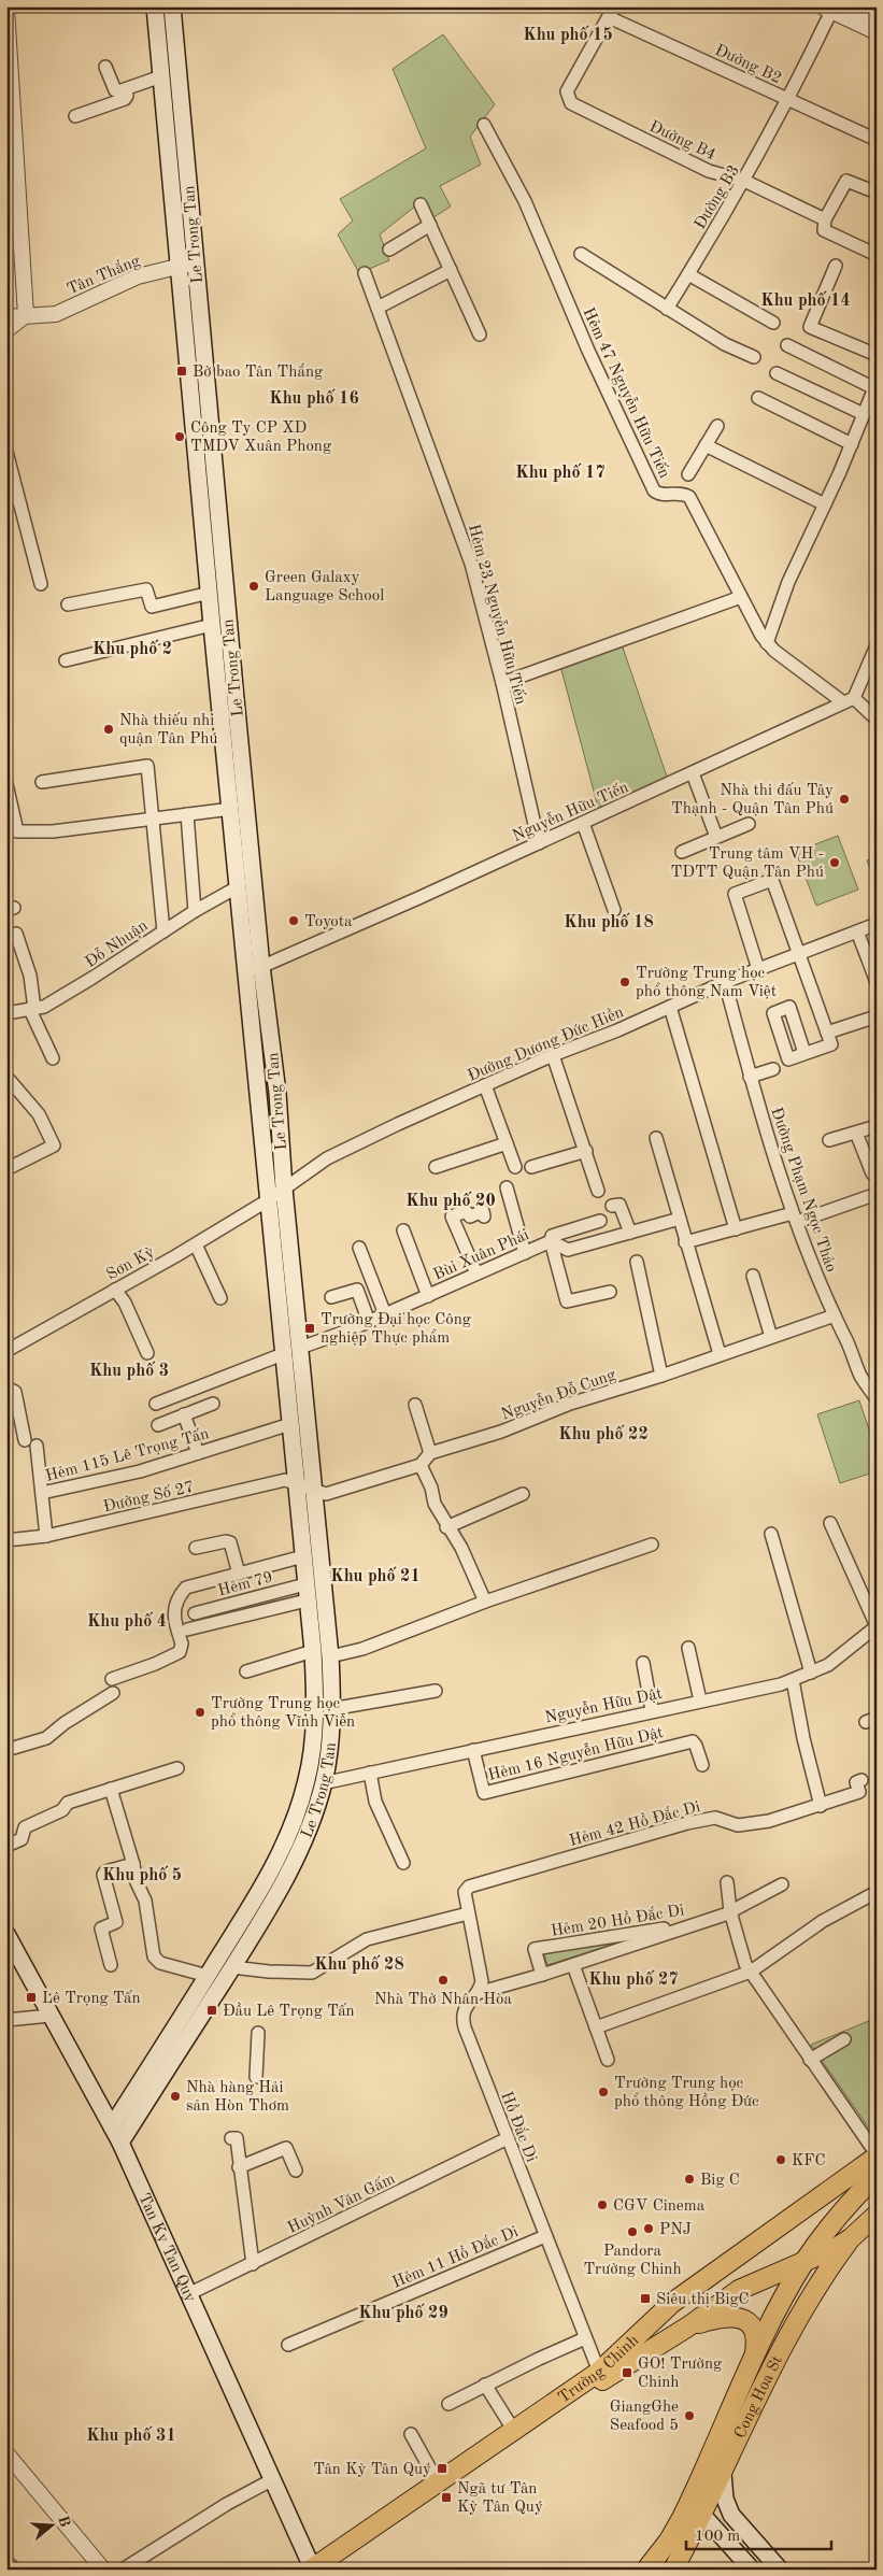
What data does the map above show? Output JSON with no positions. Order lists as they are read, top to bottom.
{
  "streets": {
    "main road": [
      "Le Trong Tan",
      "Tan Ky Tan Quy",
      "Trường Chinh",
      "Cong Hoa St"
    ],
    "street": [
      "Đường B2",
      "Đường B4",
      "Đường B3",
      "Tân Thắng",
      "Hẻm 47 Nguyễn Hữu Tiến",
      "Hẻm 23 Nguyễn Hữu Tiến",
      "Nguyễn Hữu Tiến",
      "Đỗ Nhuận",
      "Đường Dương Đức Hiền",
      "Đường Phạm Ngọc Thảo",
      "Bùi Xuân Phái",
      "Sơn Kỳ",
      "Nguyễn Đỗ Cung",
      "Hẻm 115 Lê Trọng Tấn",
      "Đường Số 27",
      "Hẻm 79",
      "Nguyễn Hữu Dật",
      "Hẻm 16 Nguyễn Hữu Dật",
      "Hẻm 42 Hồ Đắc Di",
      "Hẻm 20 Hồ Đắc Di",
      "Hồ Đắc Di",
      "Huỳnh Văn Gấm",
      "Hẻm 11 Hồ Đắc Di"
    ]
  },
  "crossings": [
    ["Đường B2", "Đường B4"],
    ["Đường B2", "Đường B3"],
    ["Đường B4", "Đường B3"],
    ["Le Trong Tan", "Tân Thắng"],
    ["Le Trong Tan", "Nguyễn Hữu Tiến"],
    ["Le Trong Tan", "Đỗ Nhuận"],
    ["Le Trong Tan", "Đường Dương Đức Hiền"],
    ["Le Trong Tan", "Bùi Xuân Phái"],
    ["Le Trong Tan", "Sơn Kỳ"],
    ["Le Trong Tan", "Hẻm 115 Lê Trọng Tấn"],
    ["Le Trong Tan", "Đường Số 27"],
    ["Le Trong Tan", "Hẻm 79"],
    ["Le Trong Tan", "Nguyễn Hữu Dật"],
    ["Le Trong Tan", "Tan Ky Tan Quy"],
    ["Hẻm 47 Nguyễn Hữu Tiến", "Nguyễn Hữu Tiến"],
    ["Hẻm 23 Nguyễn Hữu Tiến", "Nguyễn Hữu Tiến"],
    ["Đường Dương Đức Hiền", "Đường Phạm Ngọc Thảo"],
    ["Đường Dương Đức Hiền", "Sơn Kỳ"],
    ["Đường Phạm Ngọc Thảo", "Nguyễn Đỗ Cung"],
    ["Hẻm 115 Lê Trọng Tấn", "Đường Số 27"],
    ["Nguyễn Hữu Dật", "Hẻm 16 Nguyễn Hữu Dật"],
    ["Hẻm 42 Hồ Đắc Di", "Hồ Đắc Di"],
    ["Hẻm 20 Hồ Đắc Di", "Hồ Đắc Di"],
    ["Hồ Đắc Di", "Huỳnh Văn Gấm"],
    ["Hồ Đắc Di", "Hẻm 11 Hồ Đắc Di"],
    ["Hồ Đắc Di", "Trường Chinh"],
    ["Huỳnh Văn Gấm", "Tan Ky Tan Quy"],
    ["Tan Ky Tan Quy", "Trường Chinh"],
    ["Trường Chinh", "Cong Hoa St"]
  ],
  "districts": [
    "Khu phố 15",
    "Khu phố 14",
    "Khu phố 16",
    "Khu phố 17",
    "Khu phố 2",
    "Khu phố 18",
    "Khu phố 20",
    "Khu phố 3",
    "Khu phố 22",
    "Khu phố 21",
    "Khu phố 4",
    "Khu phố 5",
    "Khu phố 28",
    "Khu phố 27",
    "Khu phố 29",
    "Khu phố 31"
  ],
  "places": {
    "transit": [
      "Bờ bao Tân Thắng",
      "Trường Đại học Công nghiệp Thực phẩm",
      "Lê Trọng Tấn",
      "Đầu Lê Trọng Tấn",
      "Siêu thị BigC",
      "GO! Trường Chinh",
      "Tân Kỳ Tân Quý",
      "Ngã tư Tân Kỳ Tân Quý"
    ],
    "other": [
      "Công Ty CP XD TMDV Xuân Phong",
      "Green Galaxy Language School",
      "Nhà thiếu nhi quận Tân Phú",
      "Nhà thi đấu Tây Thạnh - Quận Tân Phú",
      "Trung tâm VH - TDTT Quận Tân Phú",
      "Toyota",
      "Trường Trung học phổ thông Nam Việt",
      "Trường Trung học phổ thông Vĩnh Viễn",
      "Nhà Thờ Nhân Hòa",
      "Trường Trung học phổ thông Hồng Đức",
      "Nhà hàng Hải sản Hòn Thơm",
      "KFC",
      "Big C",
      "CGV Cinema",
      "PNJ",
      "Pandora Trường Chinh",
      "GiangGhe Seafood 5"
    ]
  },
  "scale_bar": "100 m",
  "north": "right"
}
